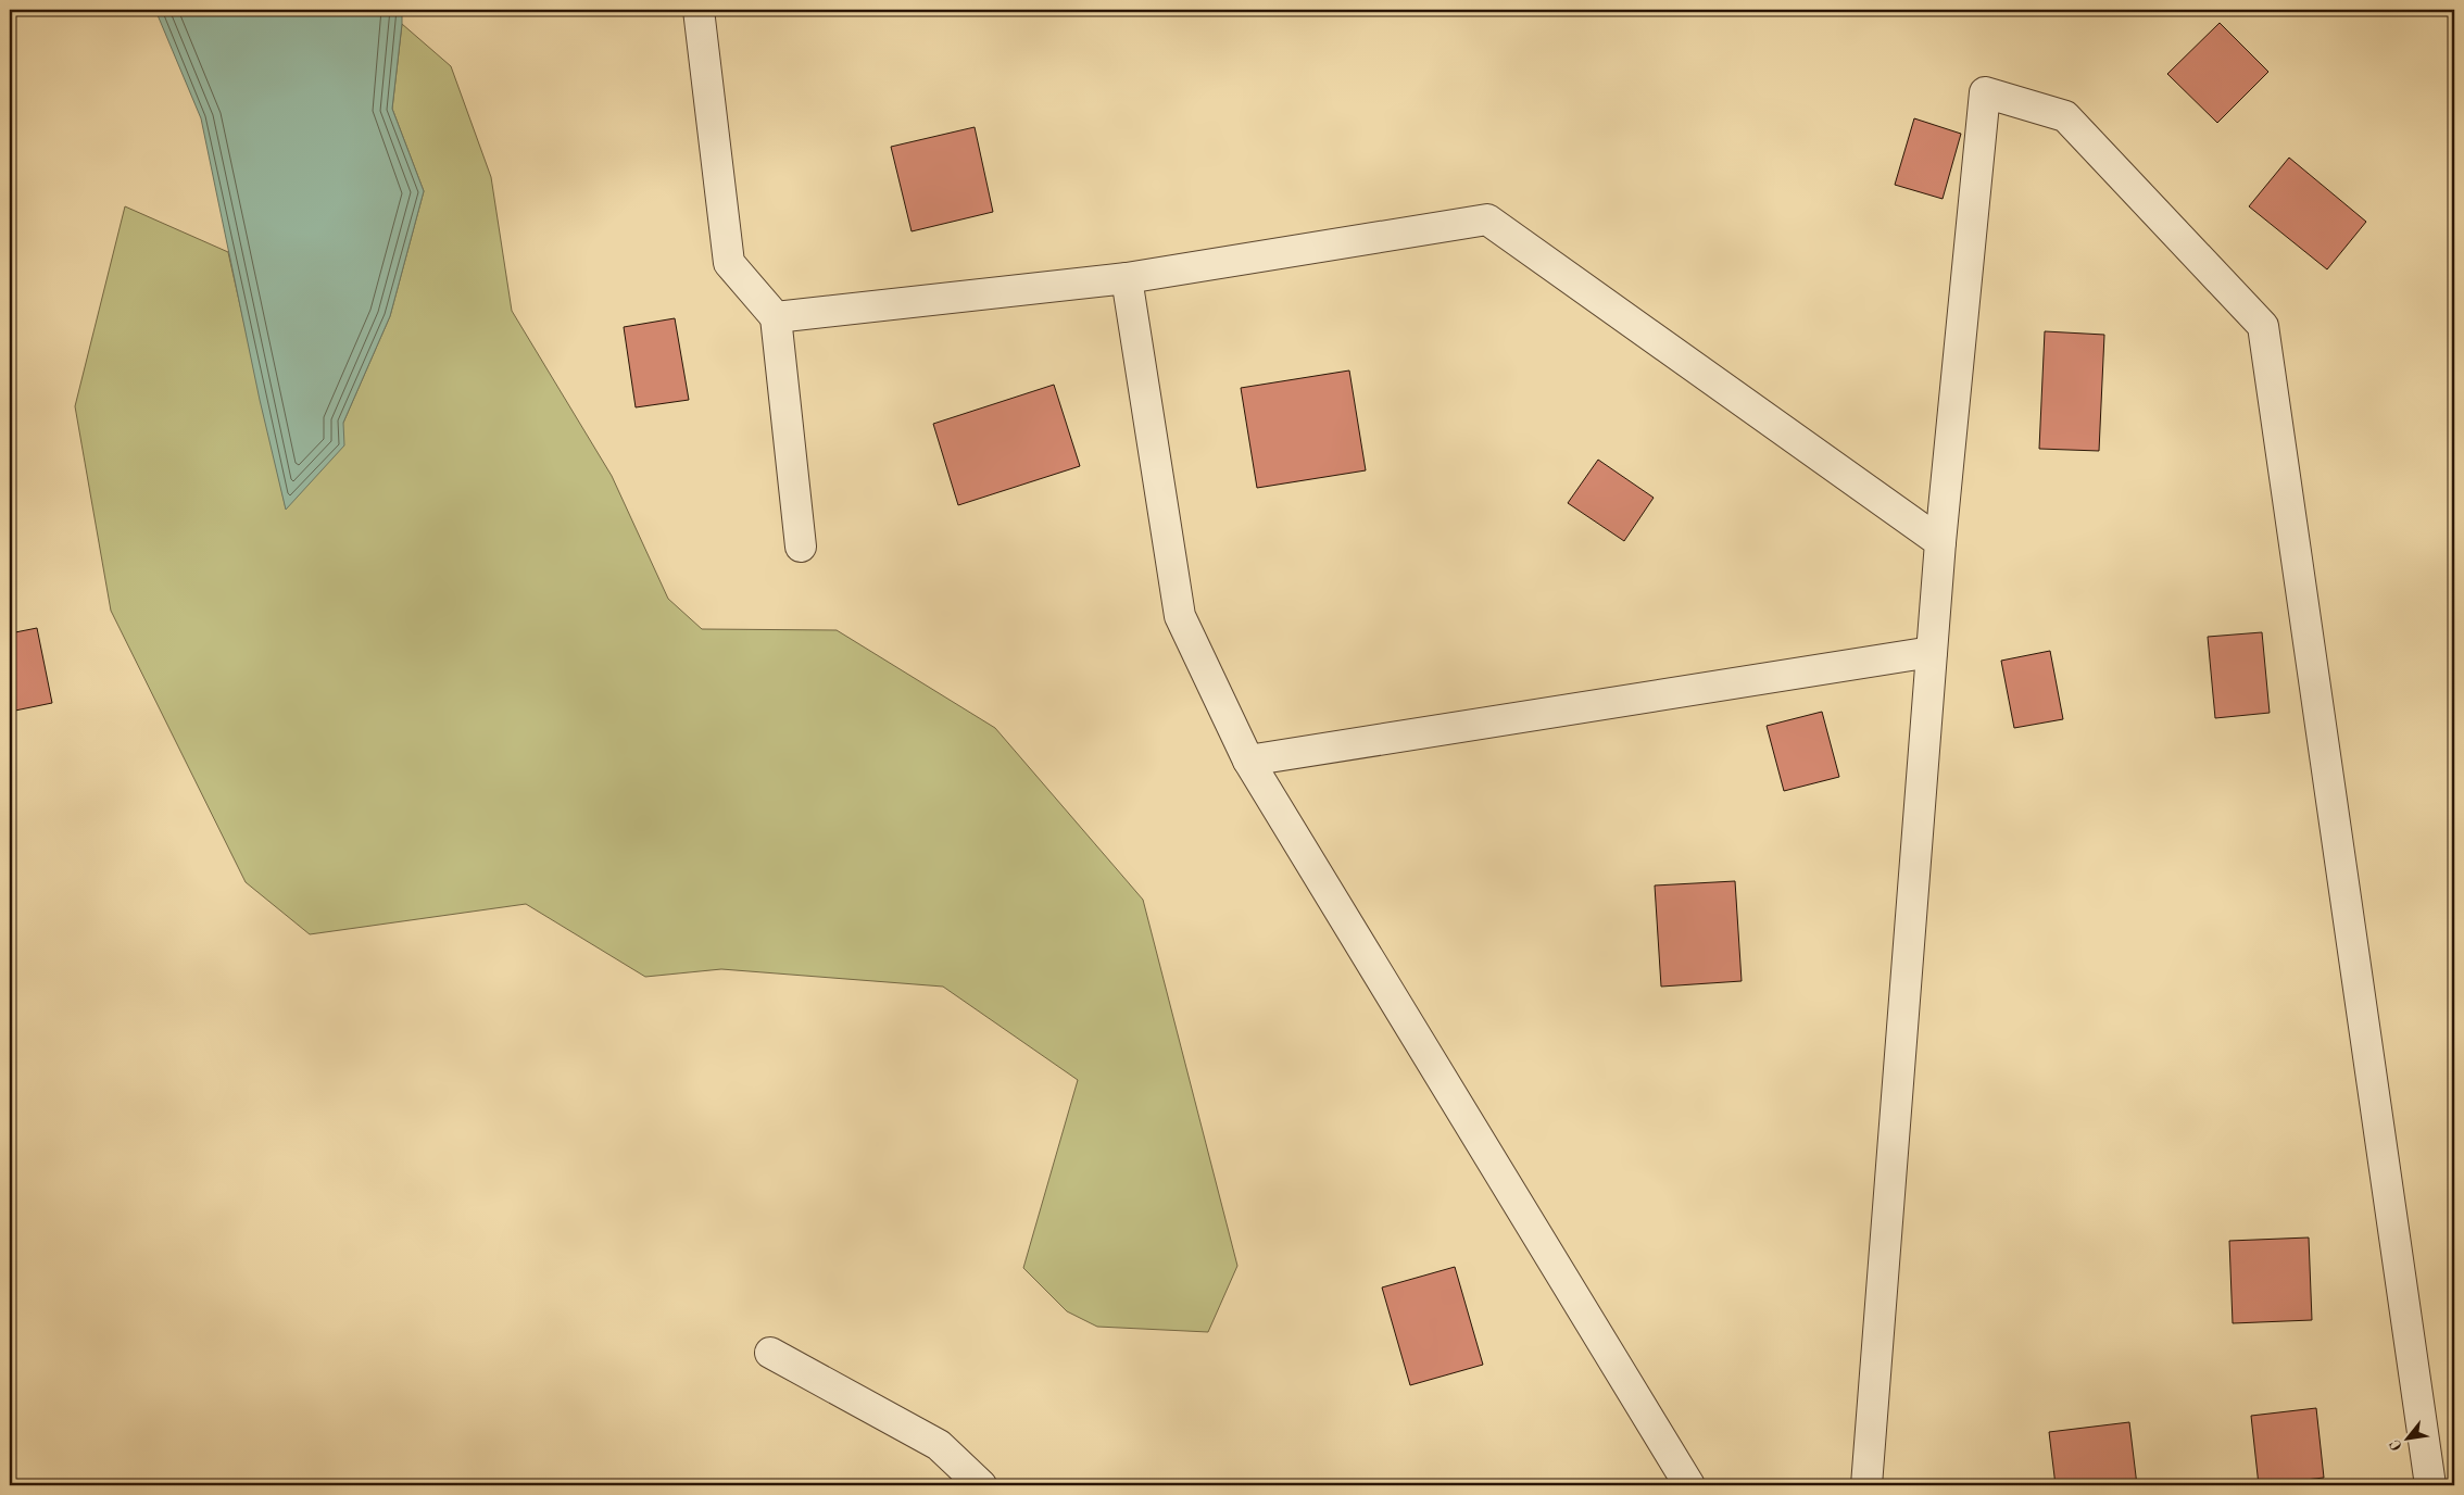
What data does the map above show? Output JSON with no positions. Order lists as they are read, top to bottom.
{
  "north": "bottom left"
}
